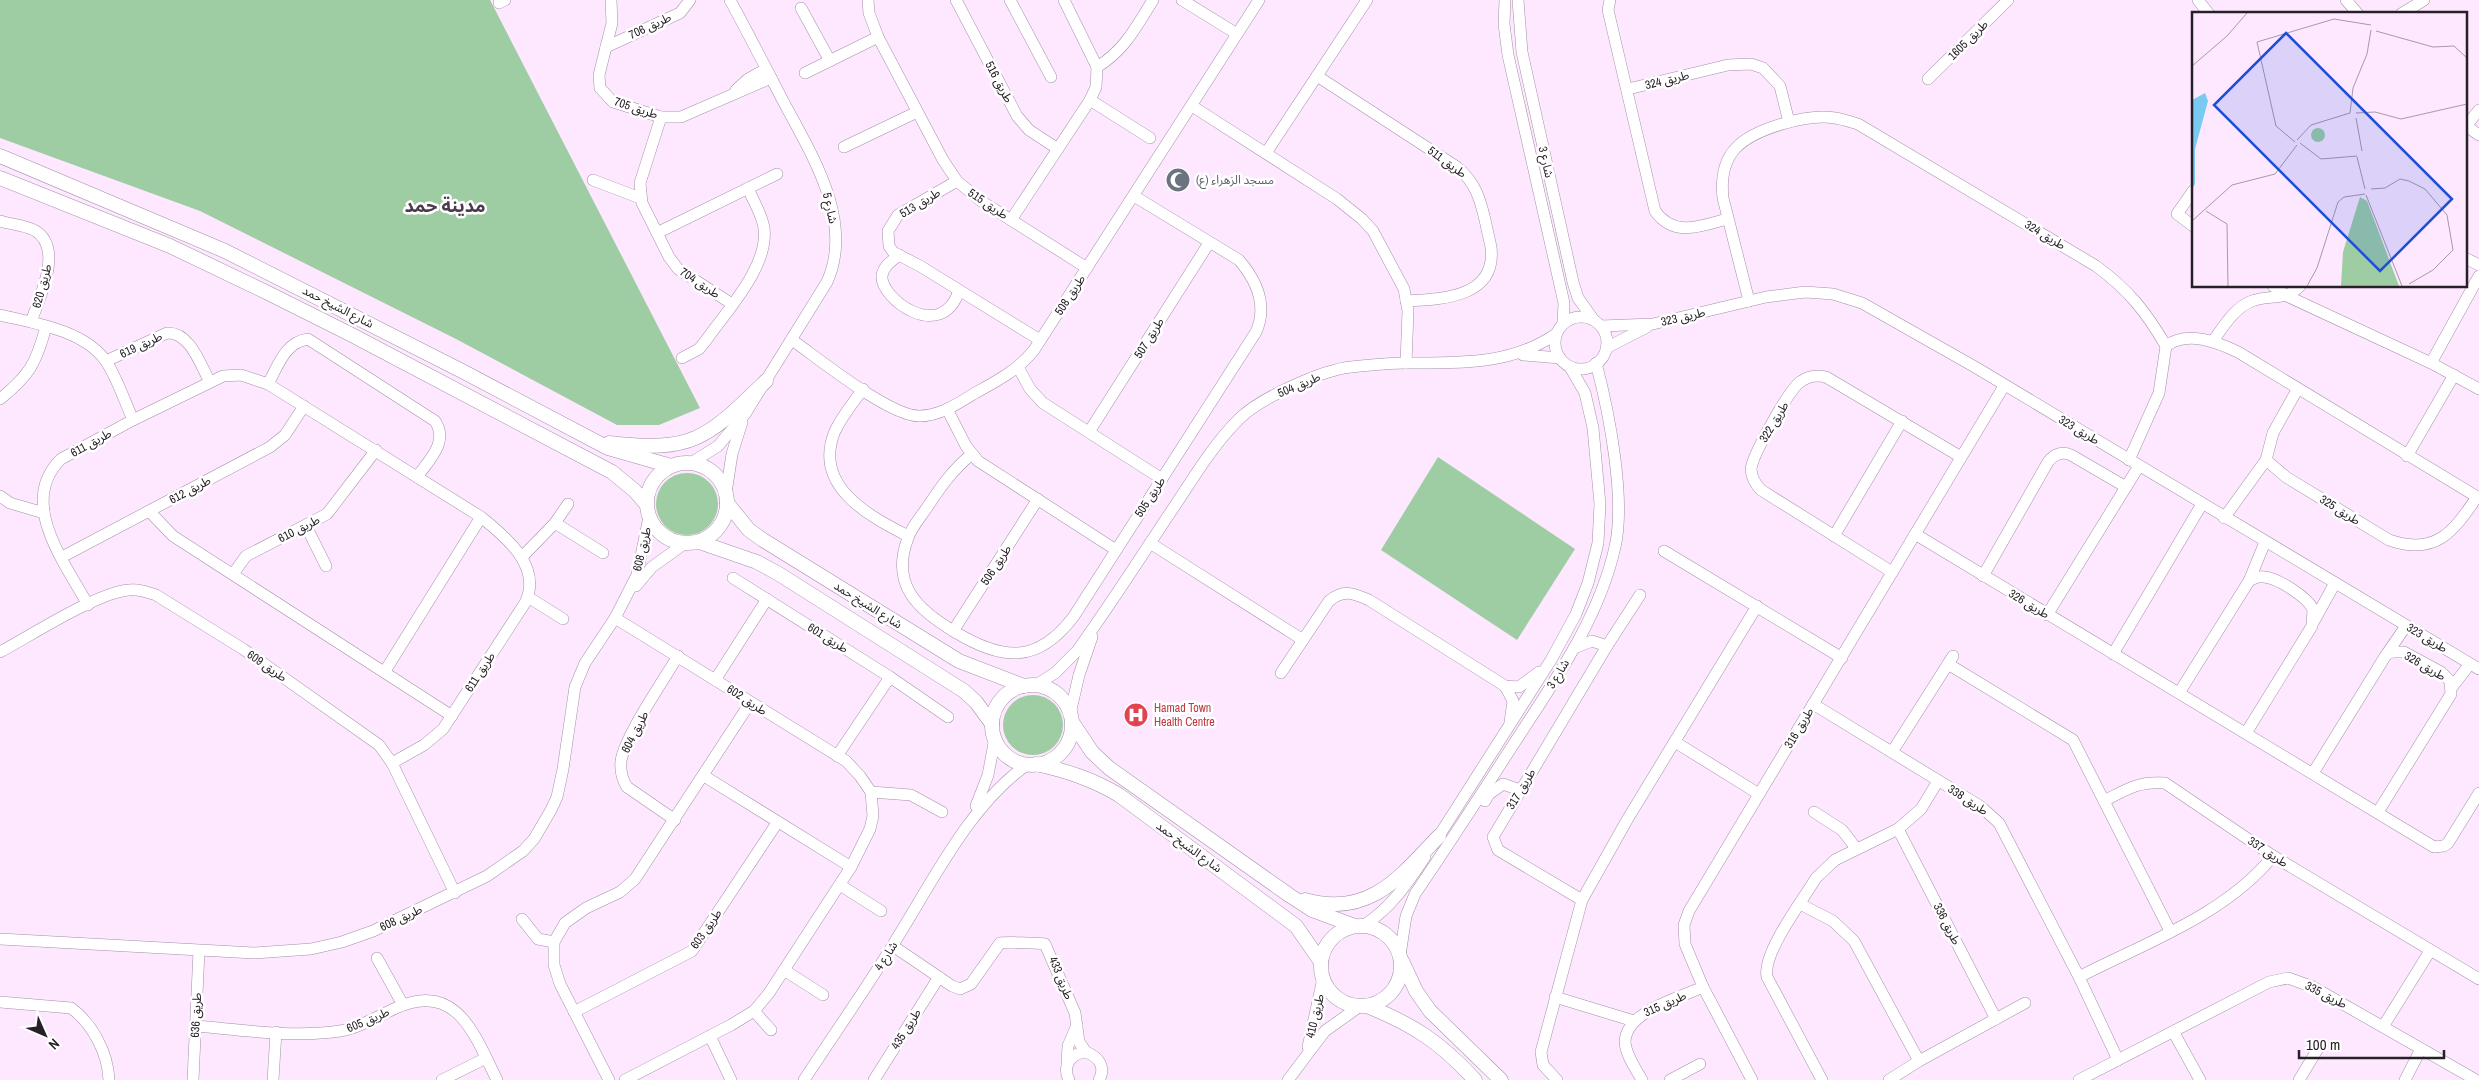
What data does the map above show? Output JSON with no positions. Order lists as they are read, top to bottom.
{
  "streets": {
    "main road": ["شارع الشيخ حمد"],
    "street": [
      "طريق 706",
      "طريق 1605",
      "طريق 324",
      "طريق 516",
      "طريق 705",
      "طريق 511",
      "شارع 3",
      "طريق 513",
      "طريق 515",
      "شارع 5",
      "طريق 704",
      "طريق 620",
      "طريق 508",
      "طريق 323",
      "طريق 507",
      "طريق 619",
      "طريق 504",
      "طريق 322",
      "طريق 611",
      "طريق 612",
      "طريق 505",
      "طريق 325",
      "طريق 610",
      "طريق 608",
      "طريق 506",
      "طريق 326",
      "طريق 601",
      "طريق 609",
      "طريق 602",
      "طريق 316",
      "طريق 604",
      "طريق 317",
      "طريق 338",
      "طريق 337",
      "طريق 336",
      "طريق 603",
      "شارع 4",
      "طريق 433",
      "طريق 335",
      "طريق 315",
      "طريق 636",
      "طريق 410",
      "طريق 605",
      "طريق 435"
    ]
  },
  "crossings": [
    ["طريق 706", "طريق 705"],
    ["طريق 324", "طريق 323"],
    ["طريق 324", "طريق 325"],
    ["طريق 705", "شارع 5"],
    ["شارع 3", "شارع الشيخ حمد"],
    ["شارع 3", "طريق 323"],
    ["شارع 3", "طريق 504"],
    ["شارع 3", "طريق 410"],
    ["طريق 513", "طريق 515"],
    ["طريق 513", "طريق 508"],
    ["طريق 515", "طريق 508"],
    ["شارع 5", "طريق 508"],
    ["شارع 5", "شارع الشيخ حمد"],
    ["شارع 5", "طريق 608"],
    ["طريق 620", "طريق 619"],
    ["طريق 508", "طريق 505"],
    ["شارع الشيخ حمد", "طريق 504"],
    ["شارع الشيخ حمد", "طريق 608"],
    ["شارع الشيخ حمد", "شارع 4"],
    ["شارع الشيخ حمد", "طريق 410"],
    ["طريق 323", "طريق 504"],
    ["طريق 323", "طريق 316"],
    ["طريق 507", "طريق 505"],
    ["طريق 619", "طريق 611"],
    ["طريق 504", "شارع 4"],
    ["طريق 322", "طريق 316"],
    ["طريق 611", "طريق 612"],
    ["طريق 611", "طريق 610"],
    ["طريق 611", "طريق 609"],
    ["طريق 505", "طريق 506"],
    ["طريق 608", "طريق 609"],
    ["طريق 608", "طريق 602"],
    ["طريق 608", "طريق 636"],
    ["طريق 326", "طريق 316"],
    ["طريق 602", "طريق 604"],
    ["طريق 316", "طريق 338"],
    ["طريق 316", "طريق 315"],
    ["طريق 338", "طريق 335"],
    ["شارع 4", "طريق 433"],
    ["طريق 433", "طريق 435"],
    ["طريق 636", "طريق 605"]
  ],
  "districts": ["مدينة حمد"],
  "places": {
    "mosque": ["مسجد الزهراء (ع)"],
    "hospital": ["Hamad Town Health Centre"]
  },
  "scale_bar": "100 m",
  "north": "bottom right"
}
